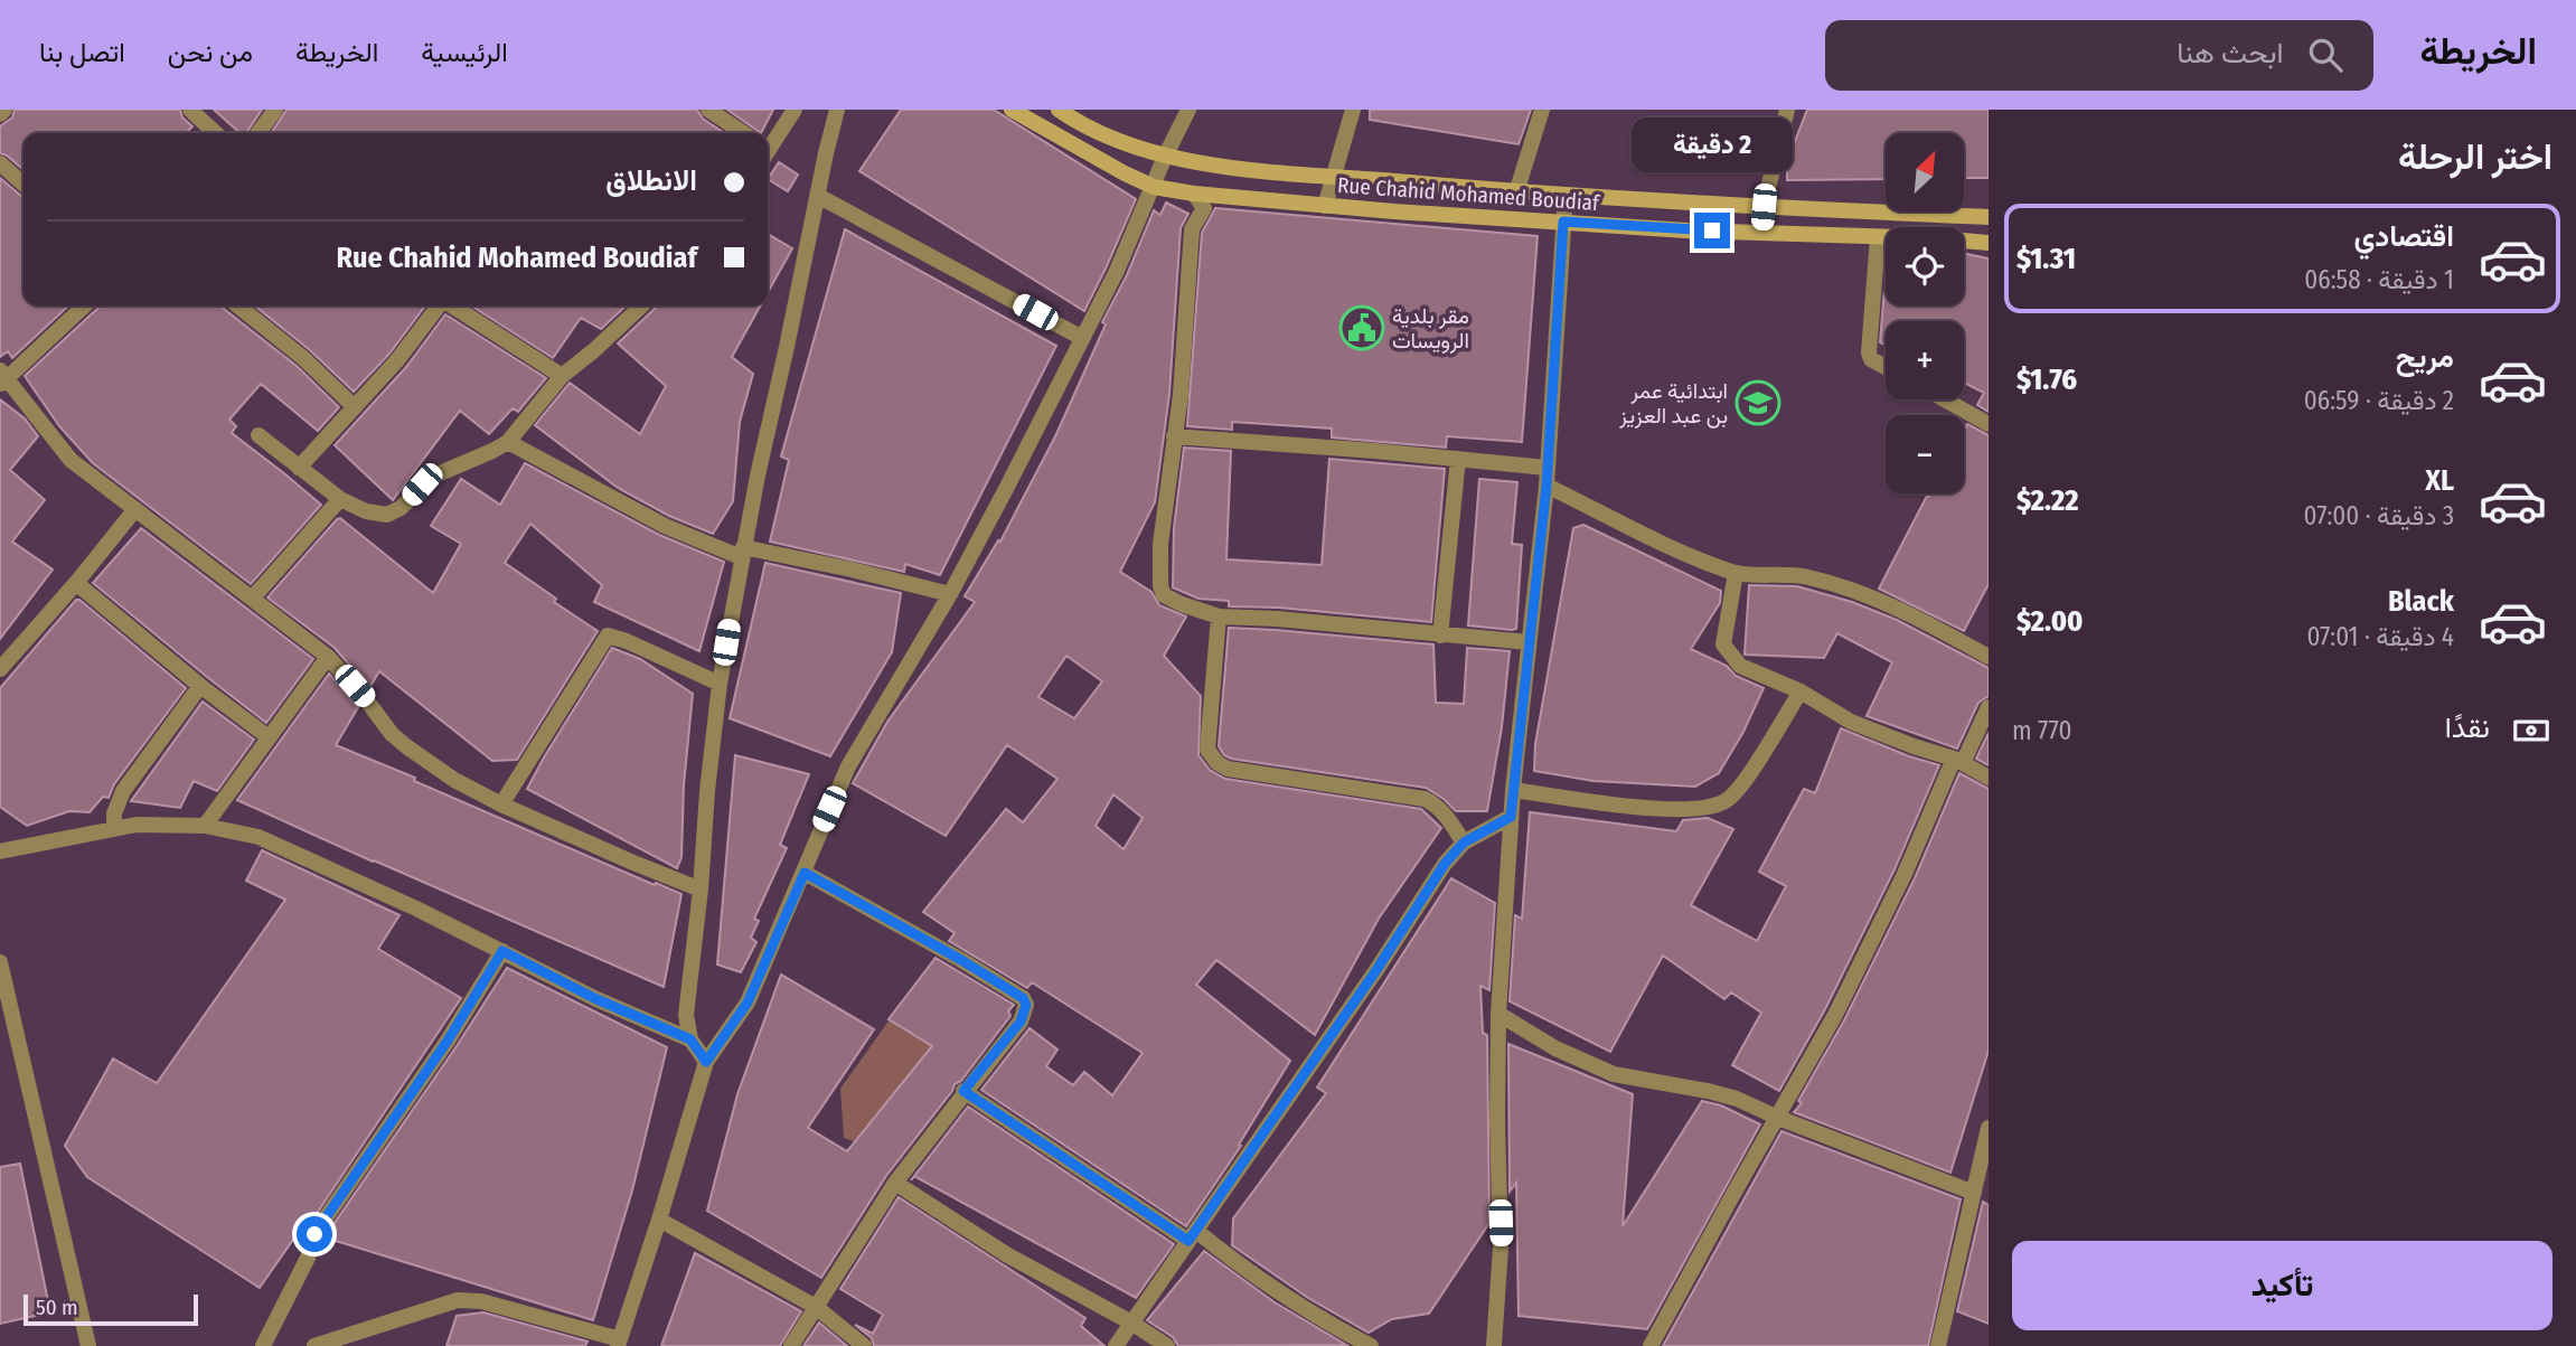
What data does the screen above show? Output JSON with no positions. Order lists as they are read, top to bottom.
{
  "streets": {
    "main road": ["Rue Chahid Mohamed Boudiaf"]
  },
  "places": {
    "public building": ["مقر بلدية الرويسات"],
    "school or university": ["ابتدائية عمر بن عبد العزيز"]
  },
  "scale_bar": "50 m",
  "north": "top right",
  "page": {
    "header": "الخريطة",
    "search": "ابحث هنا",
    "nav": [
      "الرئيسية",
      "الخريطة",
      "من نحن",
      "اتصل بنا"
    ],
    "heading": "اختر الرحلة",
    "bubble": "2 دقيقة",
    "map_buttons": ["+", "−"],
    "banner": ["الانطلاق", "Rue Chahid Mohamed Boudiaf"],
    "list": [
      {
        "name": "اقتصادي",
        "note": "1 دقيقة · 06:58",
        "value": "$1.31"
      },
      {
        "name": "مريح",
        "note": "2 دقيقة · 06:59",
        "value": "$1.76"
      },
      {
        "name": "XL",
        "note": "3 دقيقة · 07:00",
        "value": "$2.22"
      },
      {
        "name": "Black",
        "note": "4 دقيقة · 07:01",
        "value": "$2.00"
      }
    ],
    "pay": ["نقدًا", "770 m"],
    "buttons": "تأكيد",
    "scale": "50 m"
  }
}
